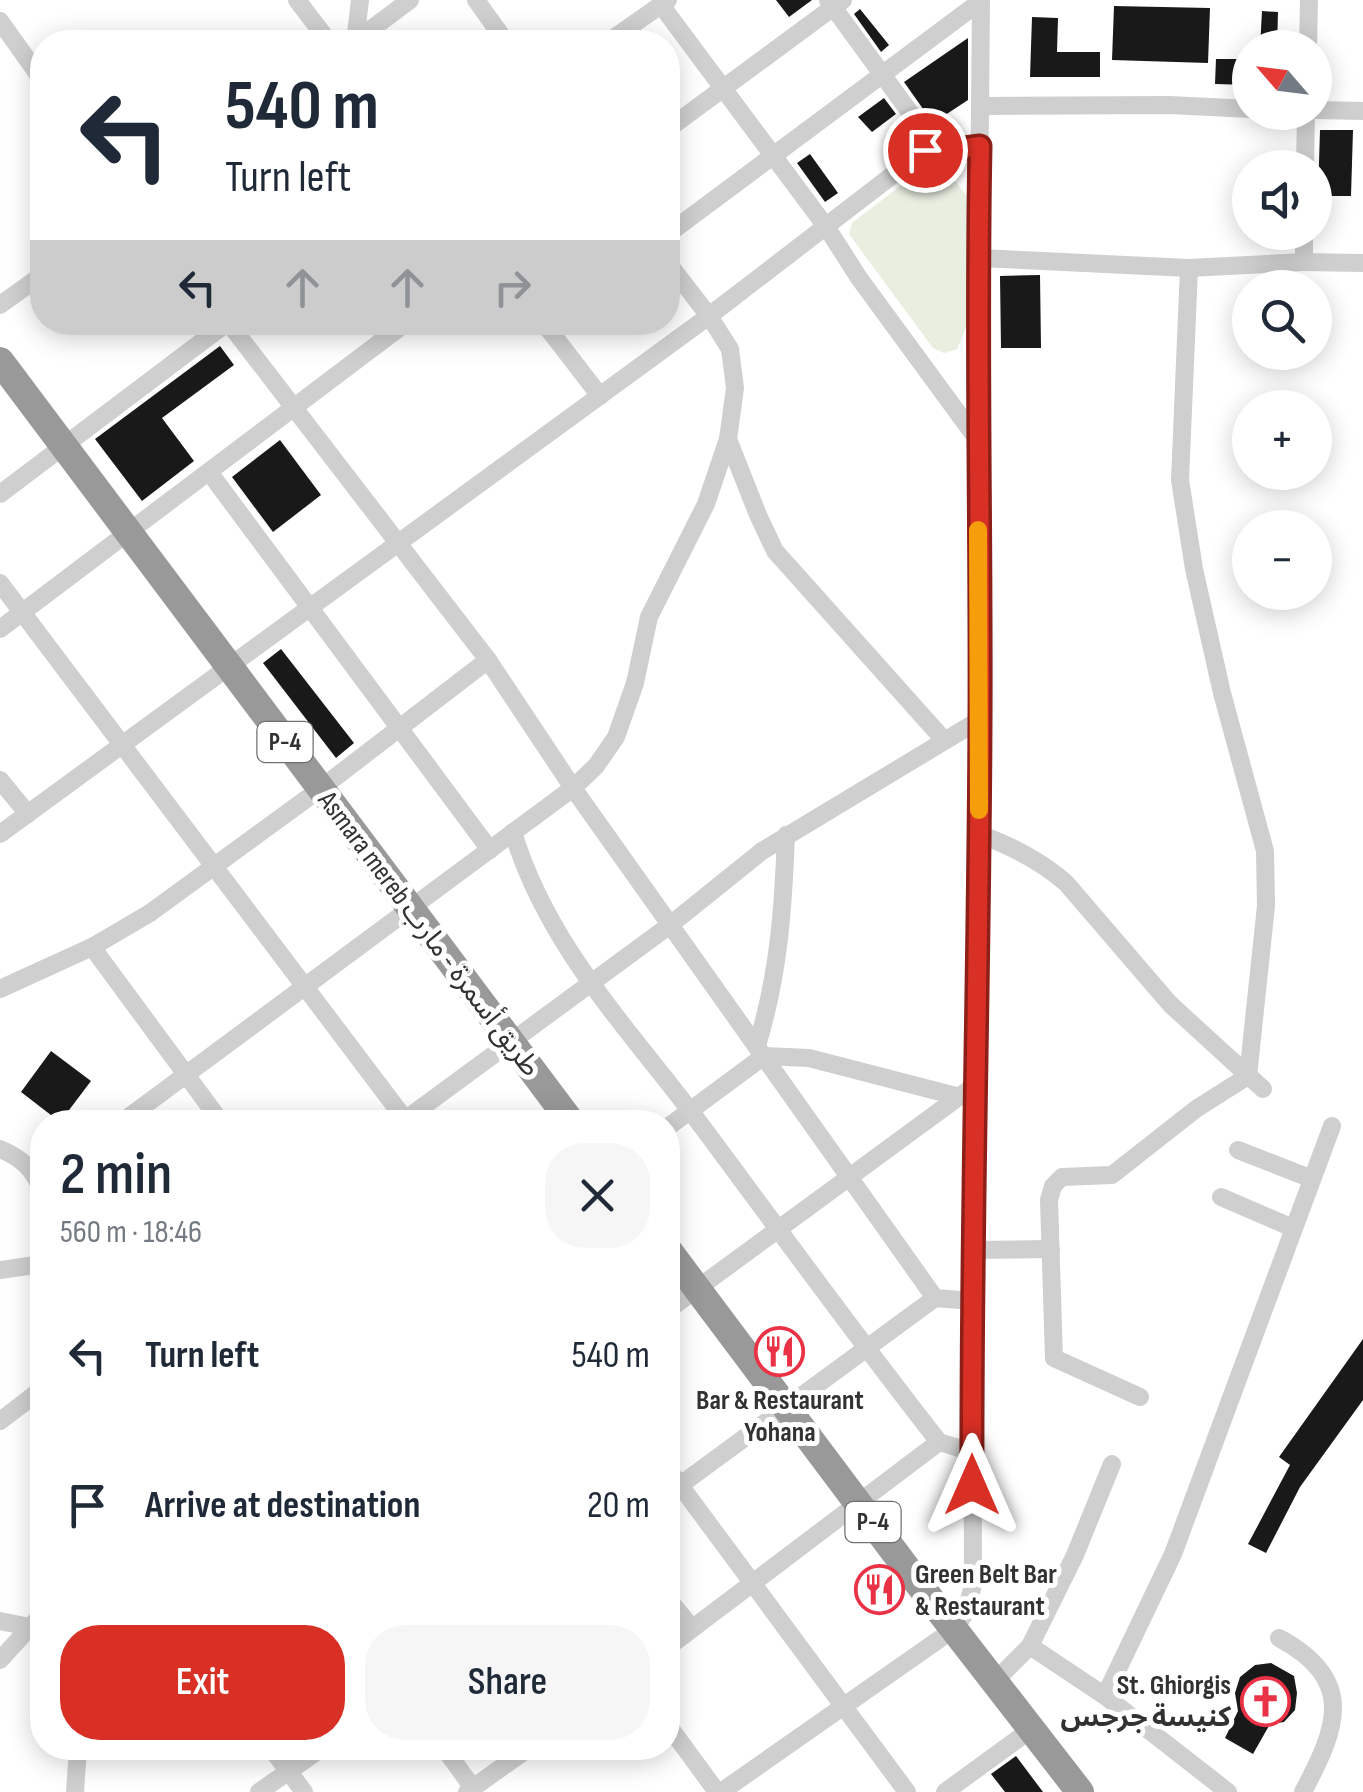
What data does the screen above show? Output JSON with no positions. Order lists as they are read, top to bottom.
{
  "streets": {
    "highway": ["P-4", "Asmara mereb طريق أسمرة - مارب"]
  },
  "places": {
    "restaurant": ["Bar & Restaurant Yohana", "Green Belt Bar & Restaurant"],
    "church": ["St. Ghiorgis كنيسة جرجس"]
  },
  "north": "top left",
  "page": {
    "map_buttons": ["+", "−"],
    "turn": ["540 m", "Turn left"],
    "heading": ["2 min", "560 m · 18:46"],
    "list": [
      {
        "name": "Turn left",
        "value": "540 m"
      },
      {
        "name": "Arrive at destination",
        "value": "20 m"
      }
    ],
    "buttons": ["Exit", "Share"]
  }
}
